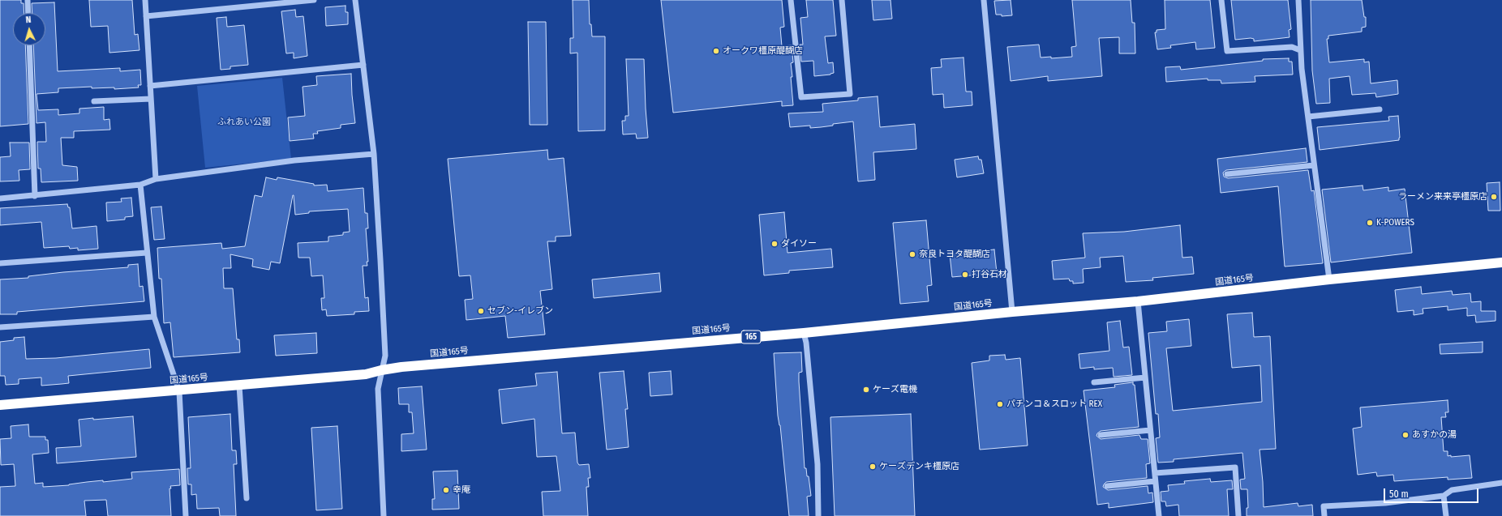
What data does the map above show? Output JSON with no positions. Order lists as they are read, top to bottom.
{
  "streets": {
    "highway": ["国道165号", "165"]
  },
  "parks": ["ふれあい公園"],
  "places": [
    "オークワ橿原醍醐店",
    "ラーメン来来亭橿原店",
    "K-POWERS",
    "ダイソー",
    "奈良トヨタ醍醐店",
    "打谷石材",
    "セブン-イレブン",
    "ケーズ電機",
    "パチンコ＆スロット REX",
    "あすかの湯",
    "ケーズデンキ橿原店",
    "幸庵"
  ],
  "scale_bar": "50 m",
  "north": "top"
}
